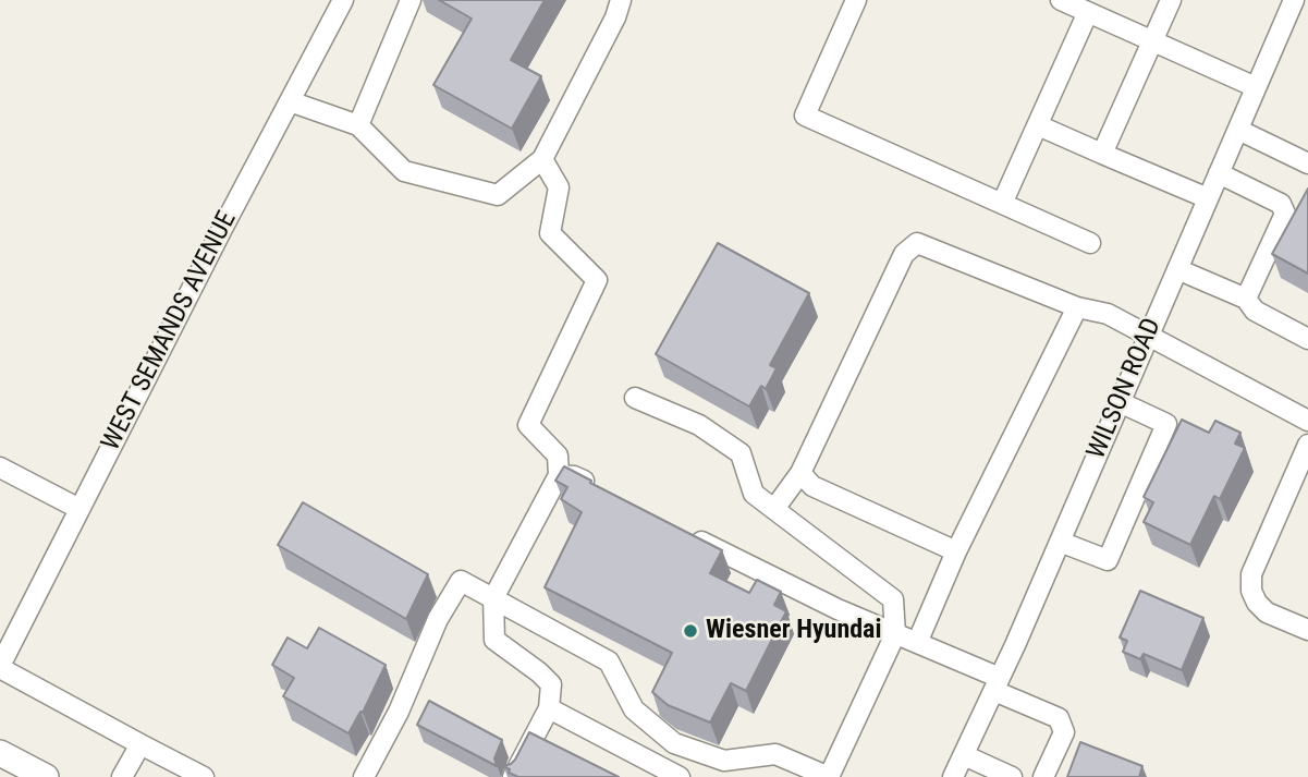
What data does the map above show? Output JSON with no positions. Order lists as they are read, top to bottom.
{
  "streets": {
    "street": ["WEST SEMANDS AVENUE", "WILSON ROAD"]
  },
  "places": ["Wiesner Hyundai"]
}
